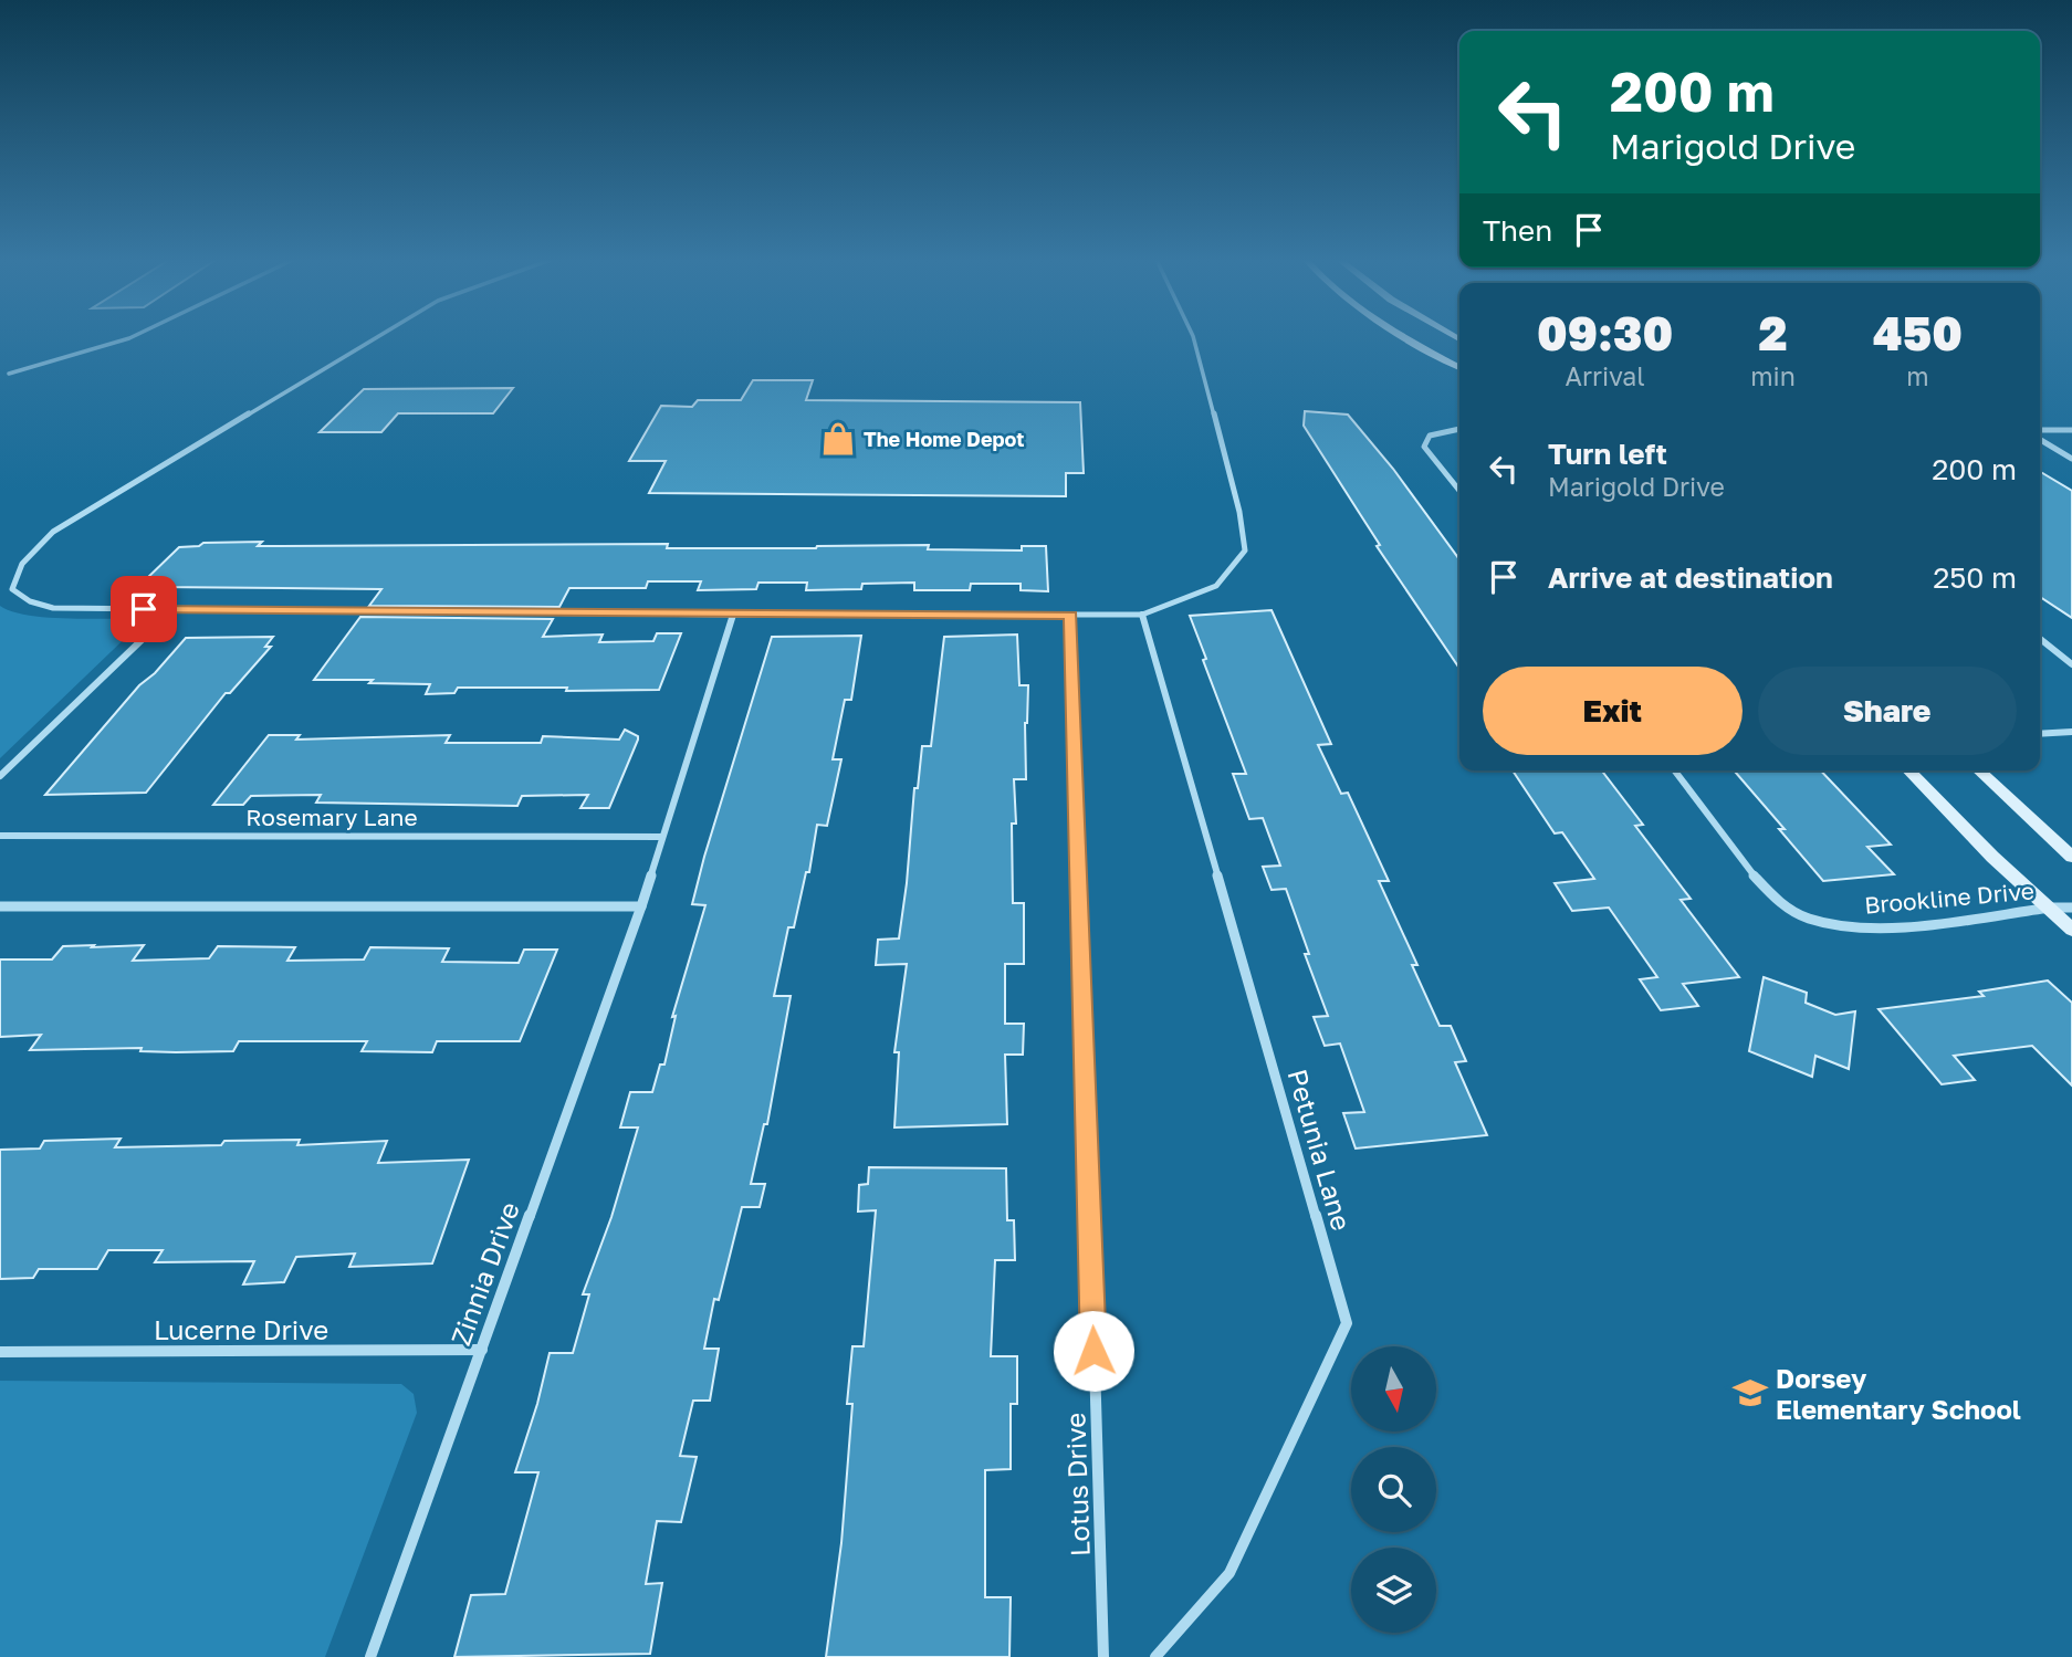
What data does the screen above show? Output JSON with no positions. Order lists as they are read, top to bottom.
{
  "streets": {
    "street": [
      "Rosemary Lane",
      "Brookline Drive",
      "Petunia Lane",
      "Zinnia Drive",
      "Lucerne Drive",
      "Lotus Drive"
    ]
  },
  "crossings": [
    ["Rosemary Lane", "Zinnia Drive"],
    ["Zinnia Drive", "Lucerne Drive"]
  ],
  "places": {
    "shop": ["The Home Depot"],
    "school or university": ["Dorsey Elementary School"]
  },
  "north": "bottom",
  "page": {
    "turn": ["200 m", "Marigold Drive"],
    "then": "Then",
    "eta": [
      "09:30",
      "Arrival",
      "2",
      "min",
      "450",
      "m"
    ],
    "list": [
      {
        "name": "Turn left",
        "note": "Marigold Drive",
        "value": "200 m"
      },
      {
        "name": "Arrive at destination",
        "value": "250 m"
      }
    ],
    "buttons": ["Exit", "Share"]
  }
}
